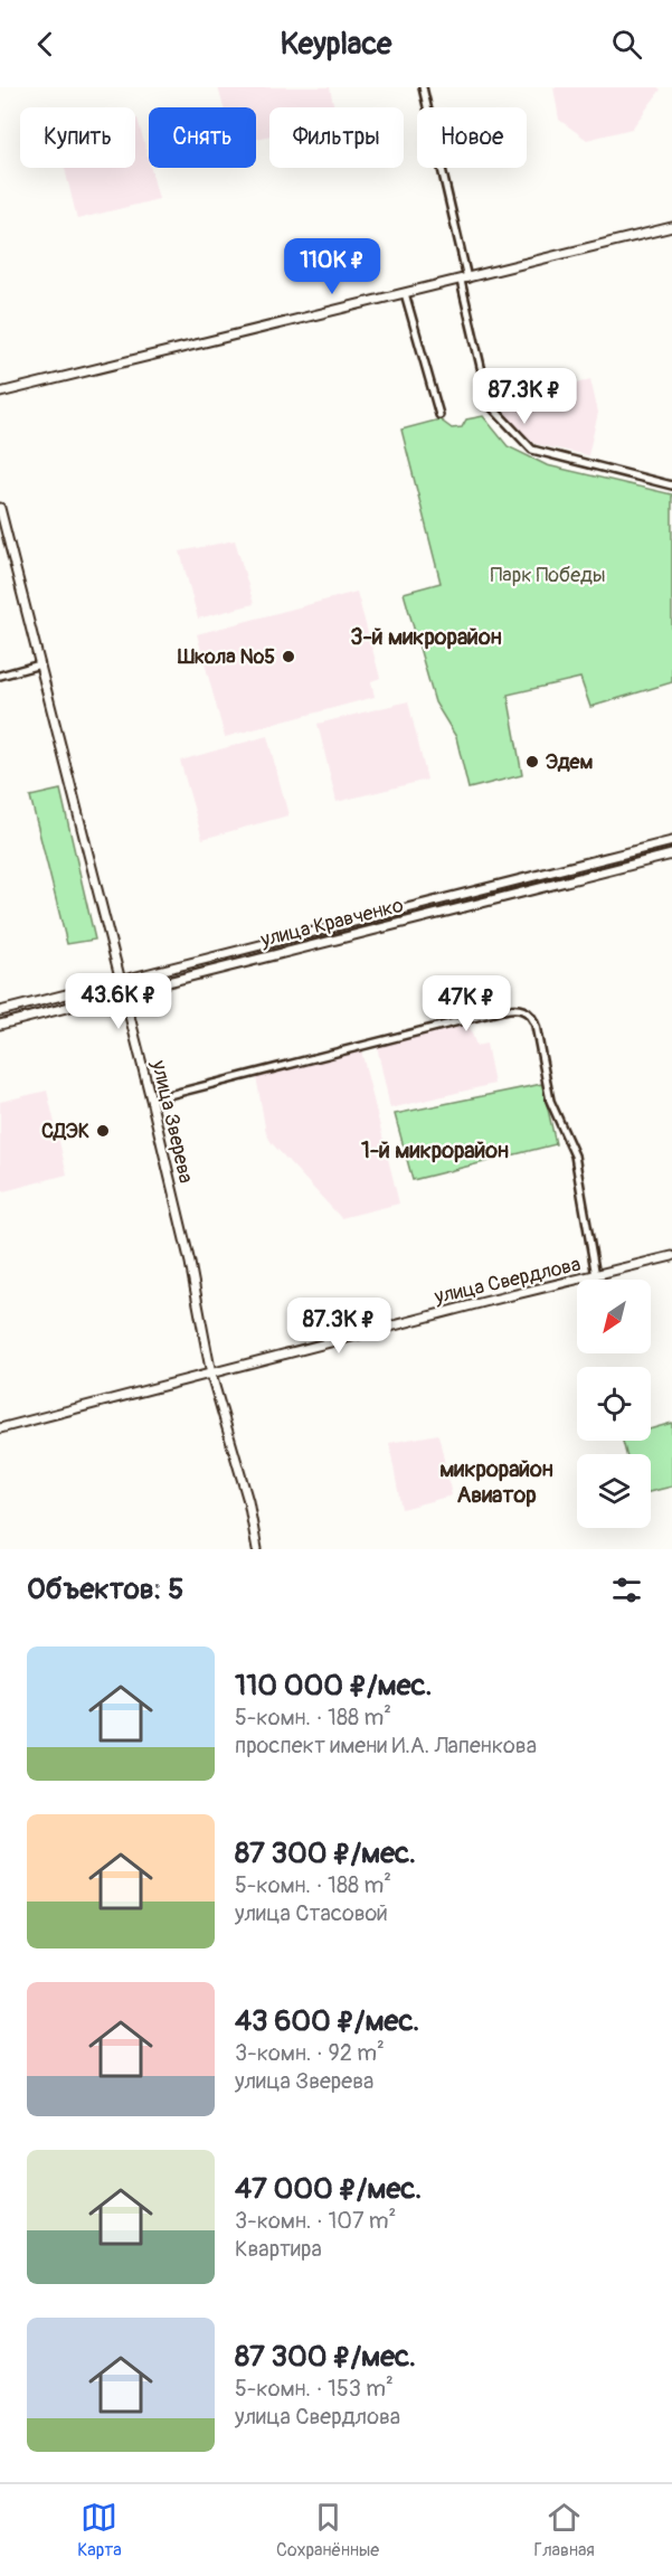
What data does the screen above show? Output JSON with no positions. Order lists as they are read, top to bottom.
{
  "streets": {
    "main road": ["улица Кравченко", "улица Зверева", "улица Свердлова"]
  },
  "crossings": [
    ["улица Кравченко", "улица Зверева"],
    ["улица Зверева", "улица Свердлова"]
  ],
  "districts": ["3-й микрорайон", "1-й микрорайон", "микрорайон Авиатор"],
  "parks": ["Парк Победы"],
  "places": ["Школа №5", "Эдем", "СДЭК"],
  "north": "bottom left",
  "page": {
    "header": "Keyplace",
    "chip": [
      "Купить",
      "Снять",
      "Фильтры",
      "Новое"
    ],
    "price": [
      "110K ₽",
      "87.3K ₽",
      "43.6K ₽",
      "47K ₽",
      "87.3K ₽"
    ],
    "heading": "Объектов: 5",
    "list": [
      {
        "name": "110 000 ₽/мес.",
        "note": "5-комн. · 188 m² · проспект имени И.А. Лапенкова"
      },
      {
        "name": "87 300 ₽/мес.",
        "note": "5-комн. · 188 m² · улица Стасовой"
      },
      {
        "name": "43 600 ₽/мес.",
        "note": "3-комн. · 92 m² · улица Зверева"
      },
      {
        "name": "47 000 ₽/мес.",
        "note": "3-комн. · 107 m² · Квартира"
      },
      {
        "name": "87 300 ₽/мес.",
        "note": "5-комн. · 153 m² · улица Свердлова"
      }
    ],
    "tabs": ["Карта", "Сохранённые", "Главная"]
  }
}
